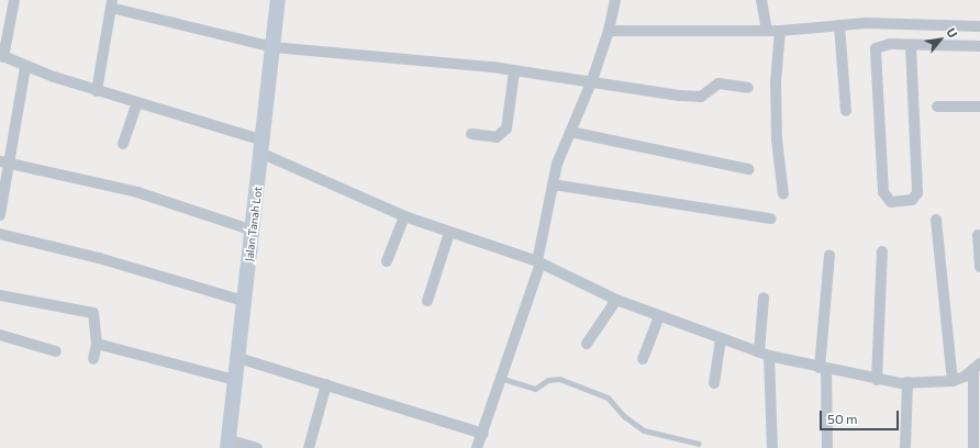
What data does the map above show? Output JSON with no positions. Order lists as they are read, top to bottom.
{
  "streets": {
    "main road": ["Jalan Tanah Lot"]
  },
  "scale_bar": "50 m",
  "north": "top right"
}
